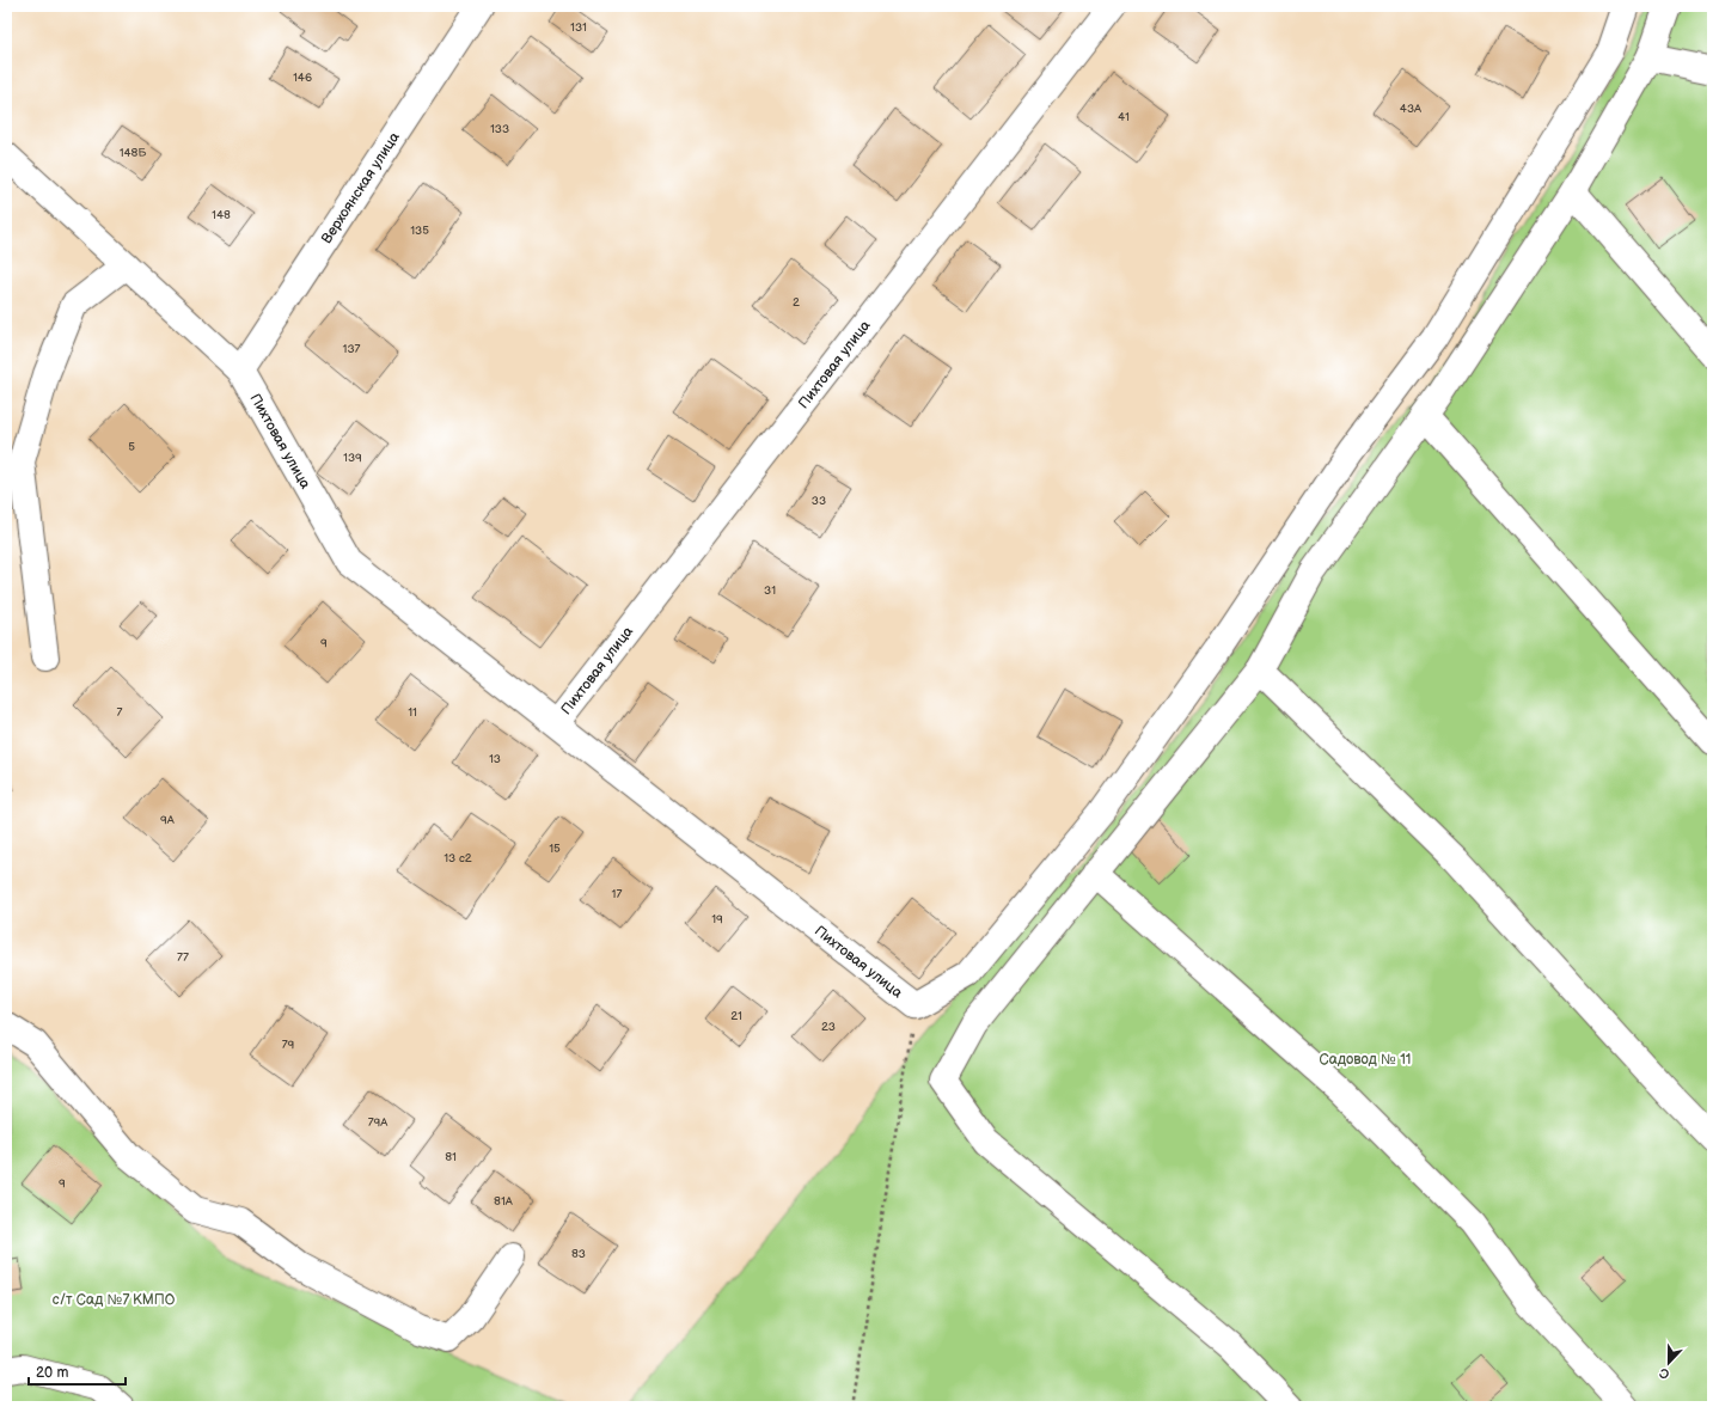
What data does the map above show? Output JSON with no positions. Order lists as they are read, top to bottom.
{
  "streets": {
    "street": ["Верхоянская улица", "Пихтовая улица"]
  },
  "crossings": [
    ["Верхоянская улица", "Пихтовая улица"]
  ],
  "parks": ["Садовод № 11", "с/т Сад №7 КМПО"],
  "house_numbers": [
    "131",
    "146",
    "43А",
    "41",
    "133",
    "148Б",
    "148",
    "135",
    "2",
    "137",
    "5",
    "139",
    "33",
    "31",
    "9",
    "7",
    "11",
    "13",
    "9А",
    "15",
    "13 с2",
    "17",
    "19",
    "77",
    "21",
    "23",
    "79",
    "79А",
    "81",
    "9",
    "81А",
    "83"
  ],
  "scale_bar": "20 m",
  "north": "bottom"
}
